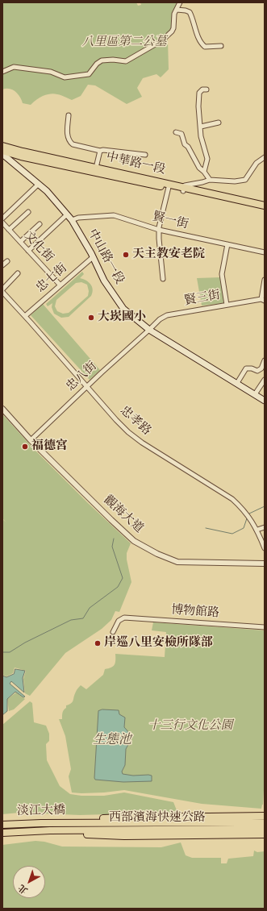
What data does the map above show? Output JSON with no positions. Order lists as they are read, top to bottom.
{
  "streets": {
    "main road": [
      "中華路一段",
      "中山路一段",
      "淡江大橋",
      "西部濱海快速公路"
    ],
    "street": [
      "賢一街",
      "文化街",
      "忠七街",
      "賢三街",
      "忠八街",
      "忠孝路",
      "觀海大道",
      "博物館路"
    ]
  },
  "crossings": [
    ["賢一街", "中山路一段"],
    ["文化街", "忠七街"],
    ["中山路一段", "忠七街"],
    ["中山路一段", "賢三街"],
    ["中山路一段", "忠八街"],
    ["忠七街", "忠孝路"],
    ["賢三街", "忠八街"],
    ["忠八街", "忠孝路"],
    ["忠八街", "觀海大道"],
    ["淡江大橋", "西部濱海快速公路"]
  ],
  "water": ["生態池"],
  "parks": ["八里區第二公墓", "十三行文化公園"],
  "places": [
    "天主教安老院",
    "大崁國小",
    "福德宮",
    "岸巡八里安檢所隊部"
  ],
  "north": "bottom left"
}
